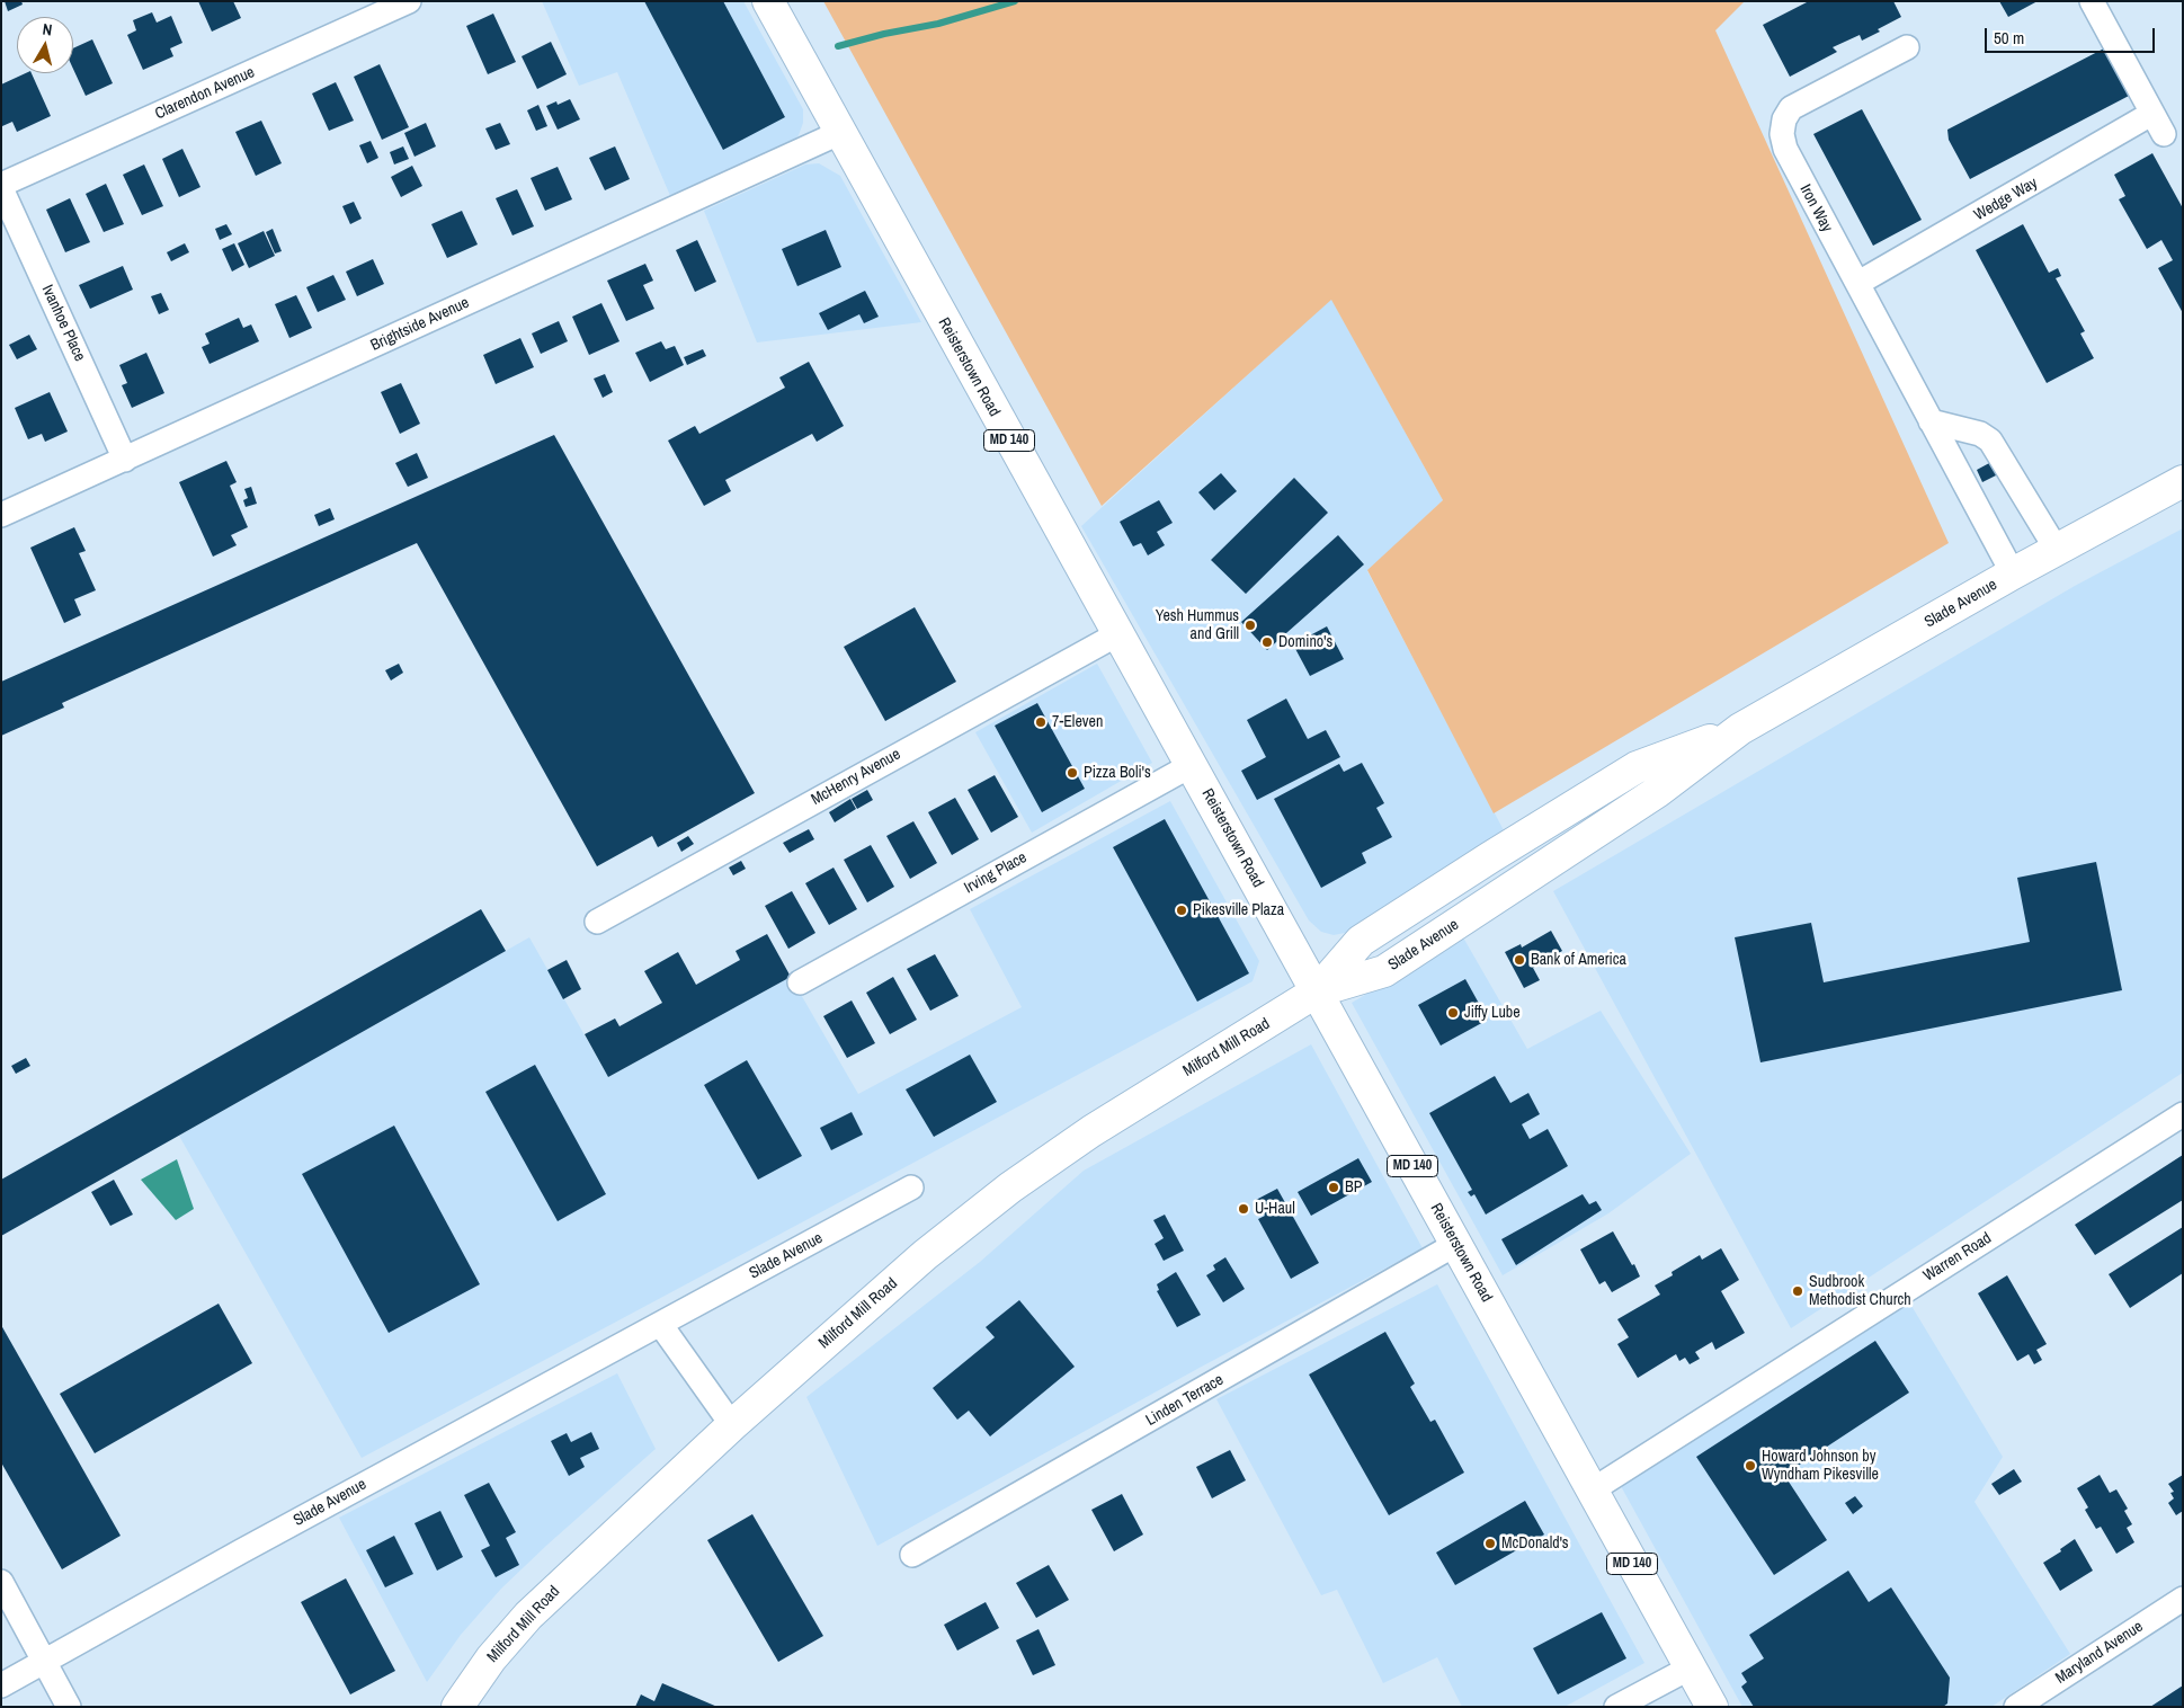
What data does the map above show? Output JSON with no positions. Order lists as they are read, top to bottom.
{
  "streets": {
    "main road": [
      "Reisterstown Road",
      "MD 140",
      "Slade Avenue",
      "Milford Mill Road"
    ],
    "street": [
      "Clarendon Avenue",
      "Wedge Way",
      "Iron Way",
      "Ivanhoe Place",
      "Brightside Avenue",
      "McHenry Avenue",
      "Irving Place",
      "Warren Road",
      "Linden Terrace",
      "Maryland Avenue"
    ]
  },
  "crossings": [
    ["Clarendon Avenue", "Ivanhoe Place"],
    ["Wedge Way", "Iron Way"],
    ["Iron Way", "Slade Avenue"],
    ["Ivanhoe Place", "Brightside Avenue"],
    ["Brightside Avenue", "Reisterstown Road"],
    ["Reisterstown Road", "Slade Avenue"],
    ["Reisterstown Road", "McHenry Avenue"],
    ["Reisterstown Road", "Irving Place"],
    ["Reisterstown Road", "Milford Mill Road"],
    ["Reisterstown Road", "Warren Road"],
    ["Reisterstown Road", "Linden Terrace"],
    ["Slade Avenue", "Milford Mill Road"]
  ],
  "places": [
    "Yesh Hummus and Grill",
    "Domino's",
    "7-Eleven",
    "Pizza Boli's",
    "Pikesville Plaza",
    "Bank of America",
    "Jiffy Lube",
    "BP",
    "U-Haul",
    "Sudbrook Methodist Church",
    "Howard Johnson by Wyndham Pikesville",
    "McDonald's"
  ],
  "scale_bar": "50 m",
  "north": "top"
}
